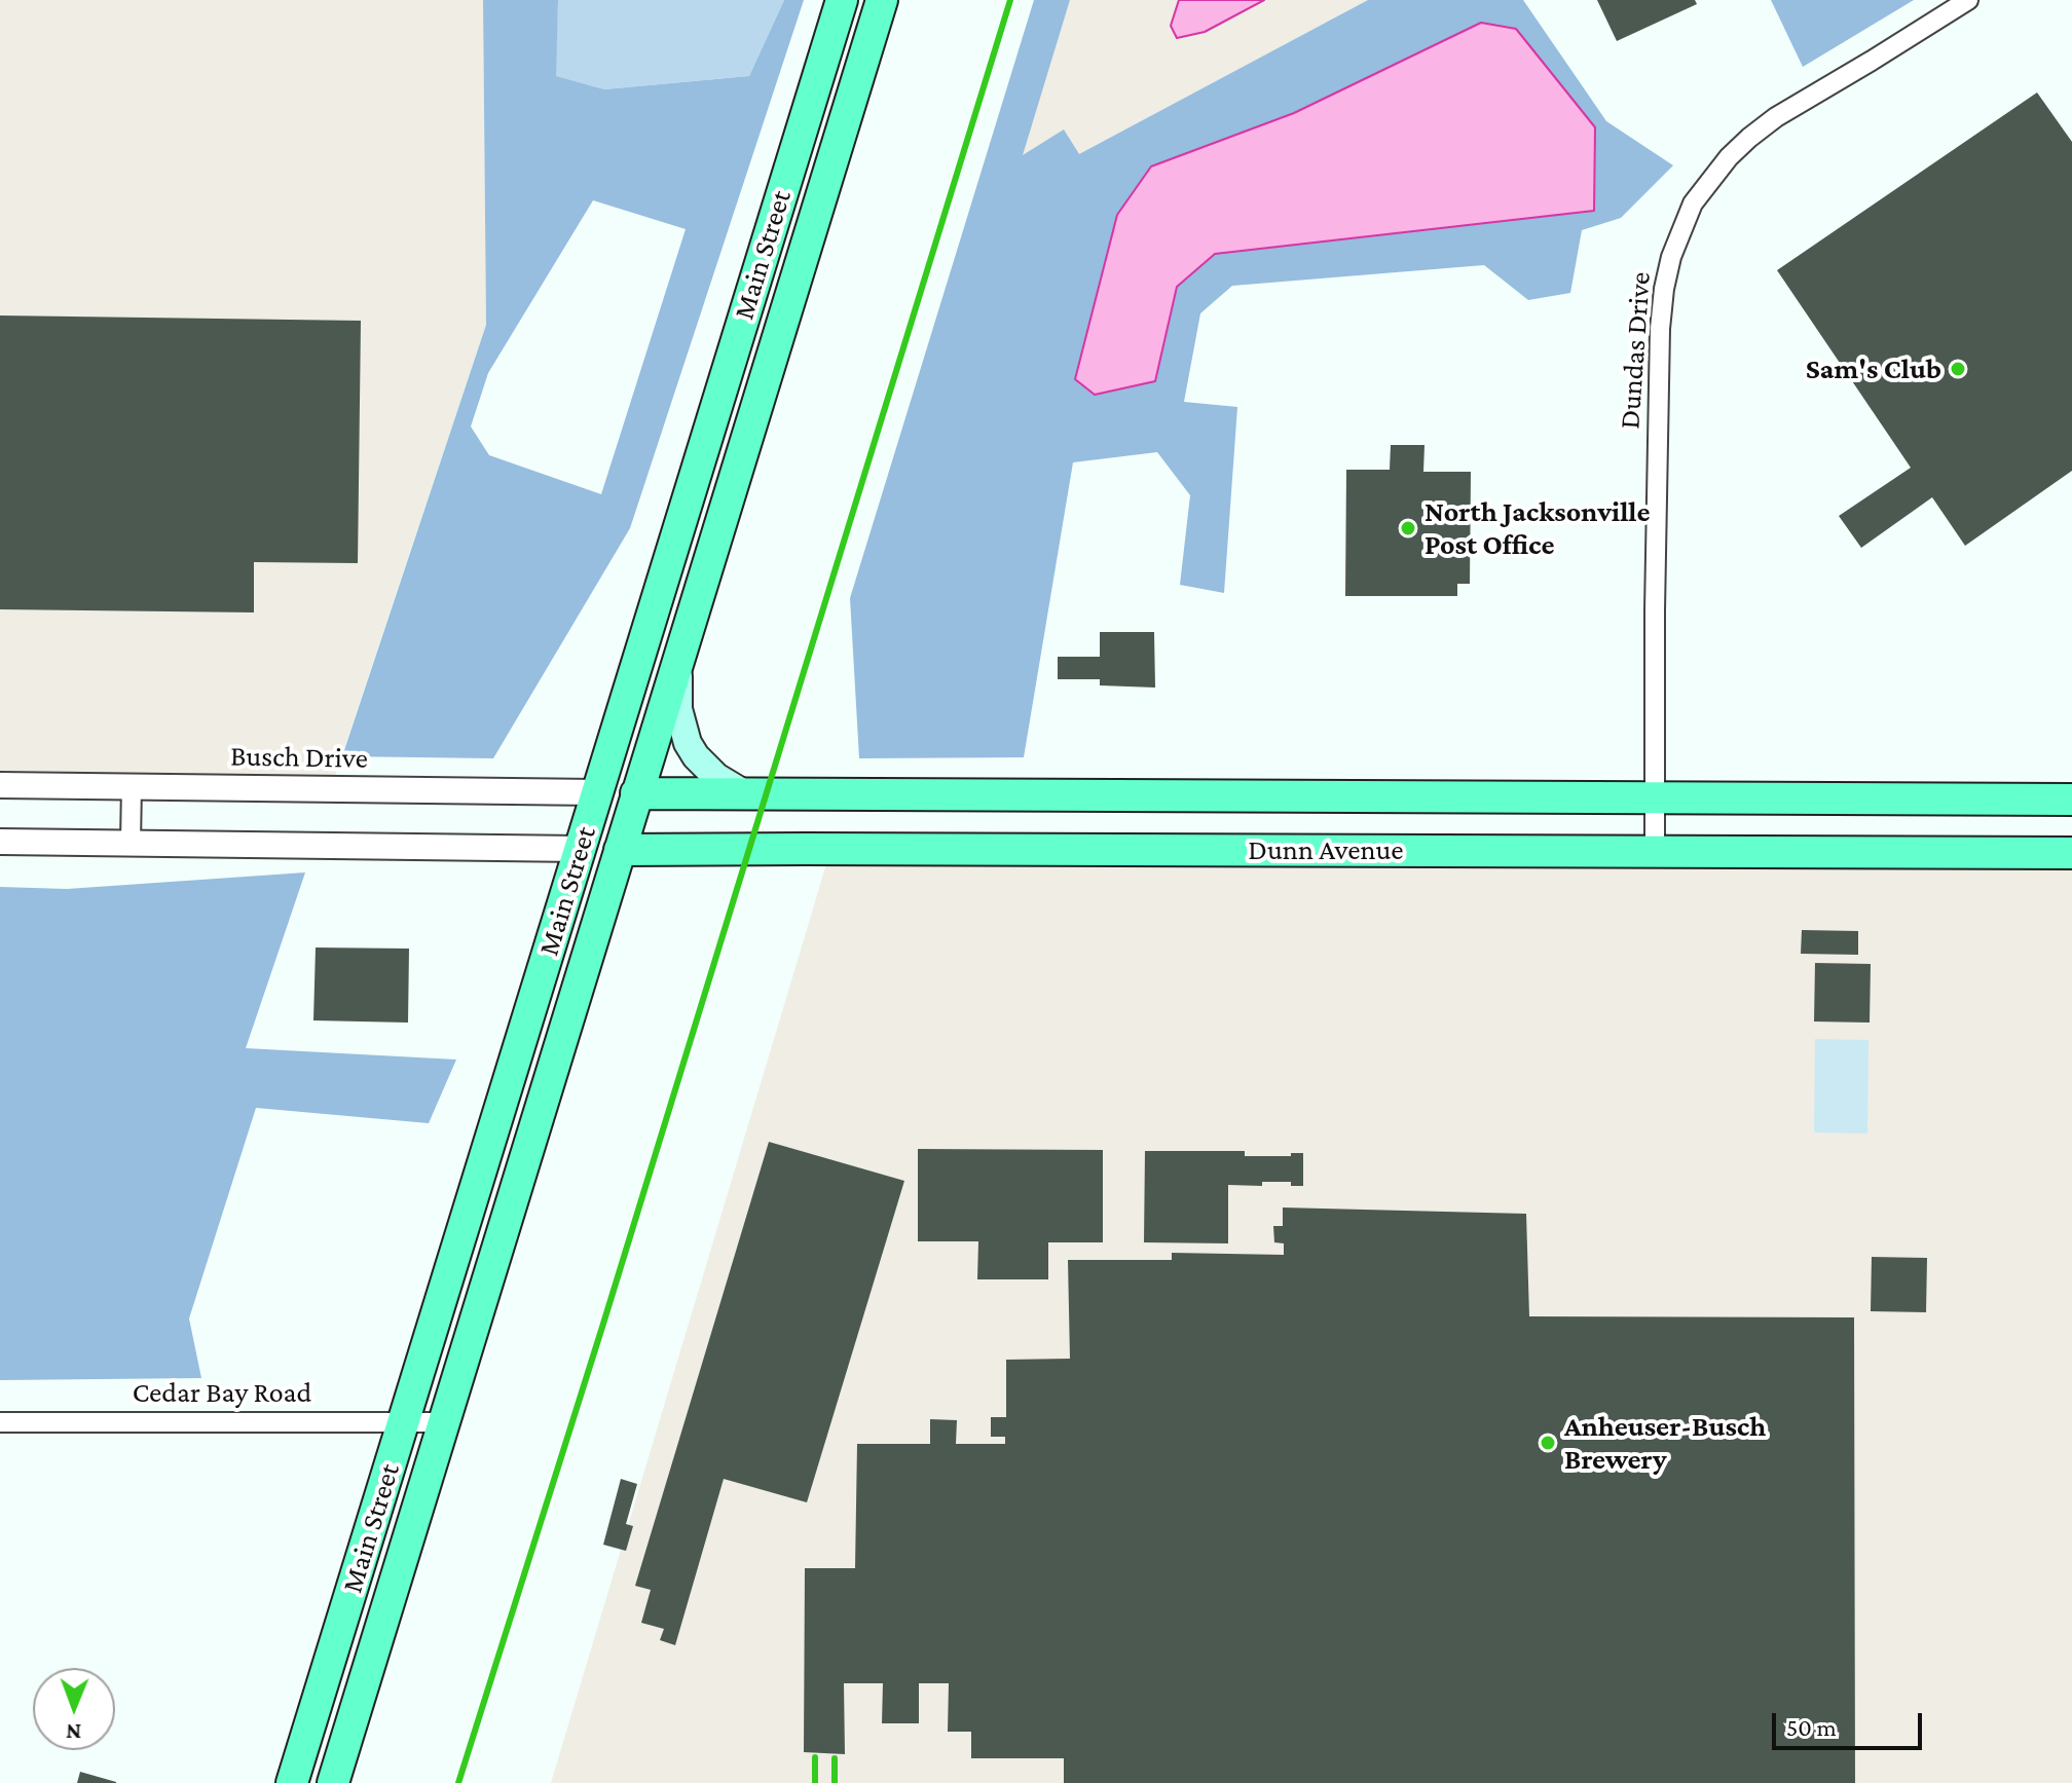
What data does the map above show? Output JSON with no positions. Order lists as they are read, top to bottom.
{
  "streets": {
    "main road": ["Main Street", "Dunn Avenue"],
    "street": ["Dundas Drive", "Busch Drive", "Cedar Bay Road"]
  },
  "crossings": [
    ["Main Street", "Busch Drive"],
    ["Main Street", "Dunn Avenue"],
    ["Main Street", "Cedar Bay Road"],
    ["Dundas Drive", "Dunn Avenue"],
    ["Busch Drive", "Dunn Avenue"]
  ],
  "places": ["Sam's Club", "North Jacksonville Post Office", "Anheuser-Busch Brewery"],
  "scale_bar": "50 m",
  "north": "bottom"
}
